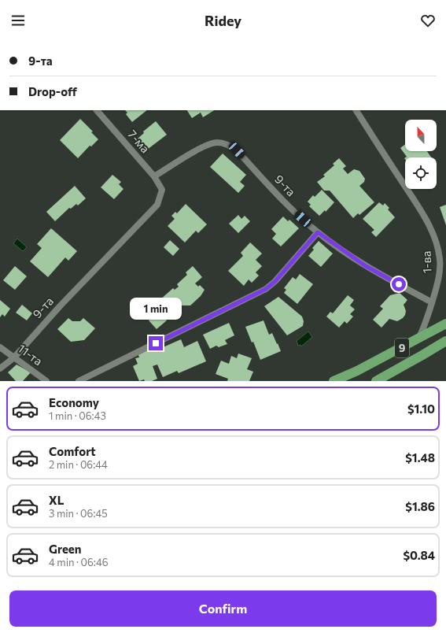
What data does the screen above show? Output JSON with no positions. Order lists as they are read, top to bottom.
{
  "streets": {
    "highway": ["9"],
    "street": [
      "7-ма",
      "9-та",
      "1-ва",
      "11-та"
    ]
  },
  "crossings": [
    ["7-ма", "9-та"],
    ["9-та", "1-ва"],
    ["9-та", "11-та"],
    ["1-ва", "9"]
  ],
  "north": "top",
  "page": {
    "header": "Ridey",
    "banner": ["9-та", "Drop-off"],
    "bubble": "1 min",
    "list": [
      {
        "name": "Economy",
        "note": "1 min · 06:43",
        "value": "$1.10"
      },
      {
        "name": "Comfort",
        "note": "2 min · 06:44",
        "value": "$1.48"
      },
      {
        "name": "XL",
        "note": "3 min · 06:45",
        "value": "$1.86"
      },
      {
        "name": "Green",
        "note": "4 min · 06:46",
        "value": "$0.84"
      }
    ],
    "buttons": "Confirm"
  }
}
